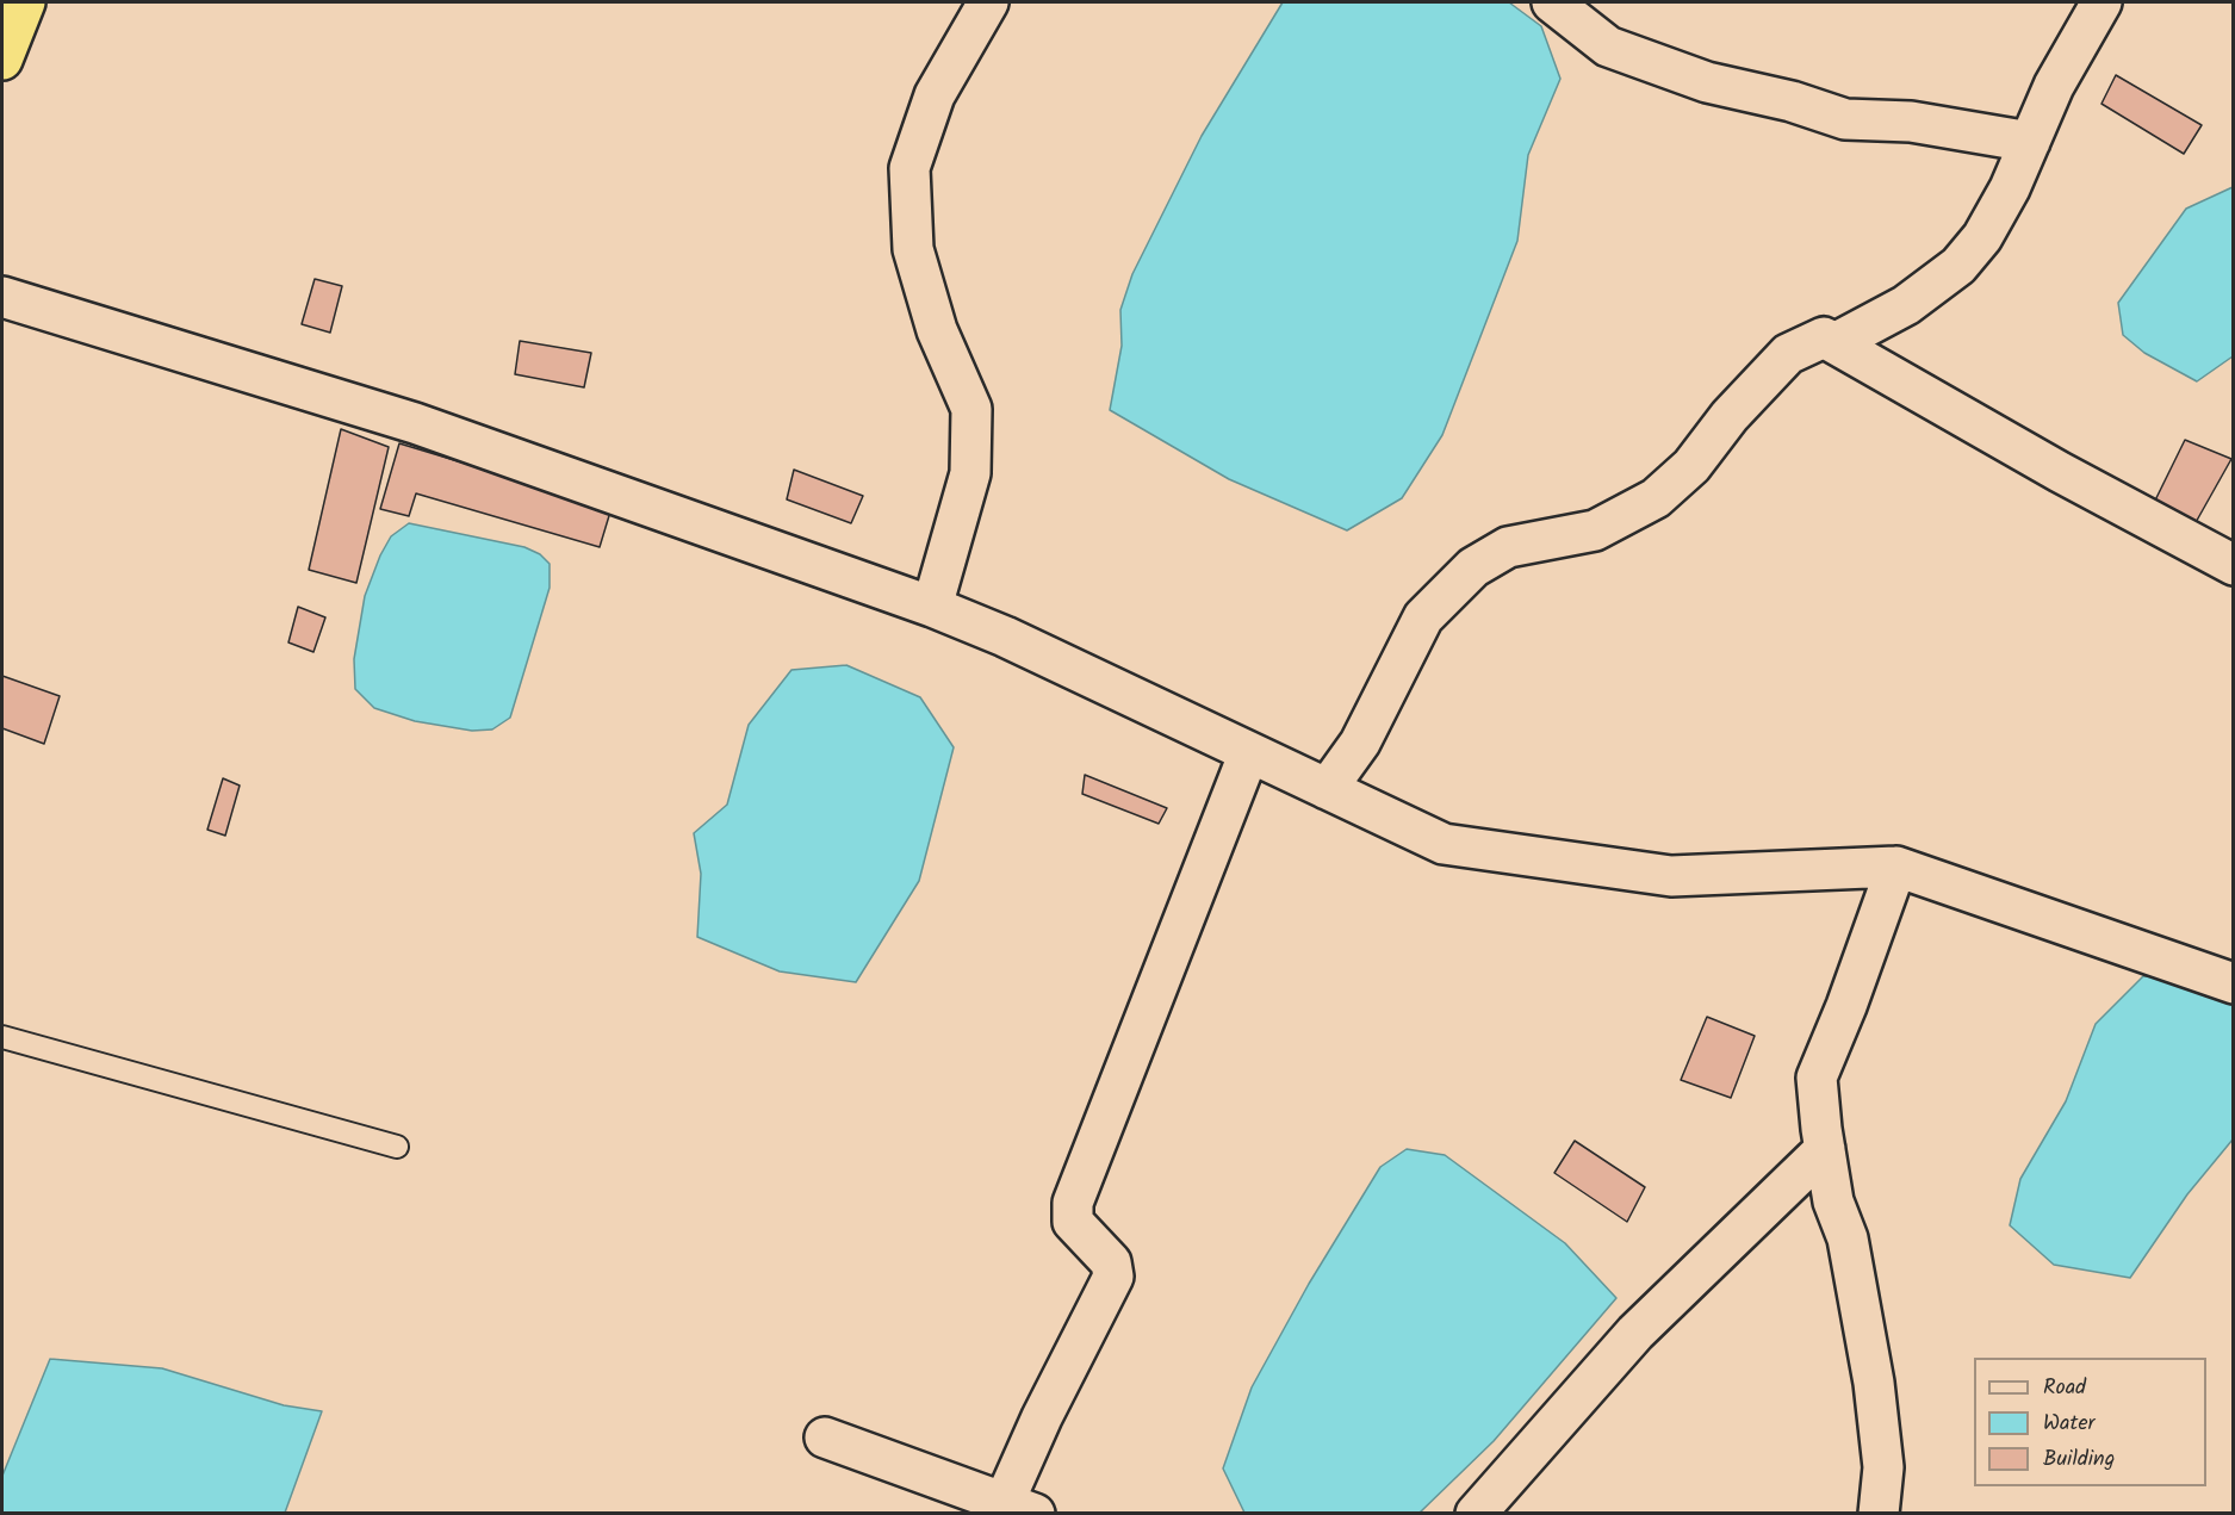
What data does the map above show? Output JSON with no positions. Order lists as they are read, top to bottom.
{
  "legend": ["Road", "Water", "Building"]
}
